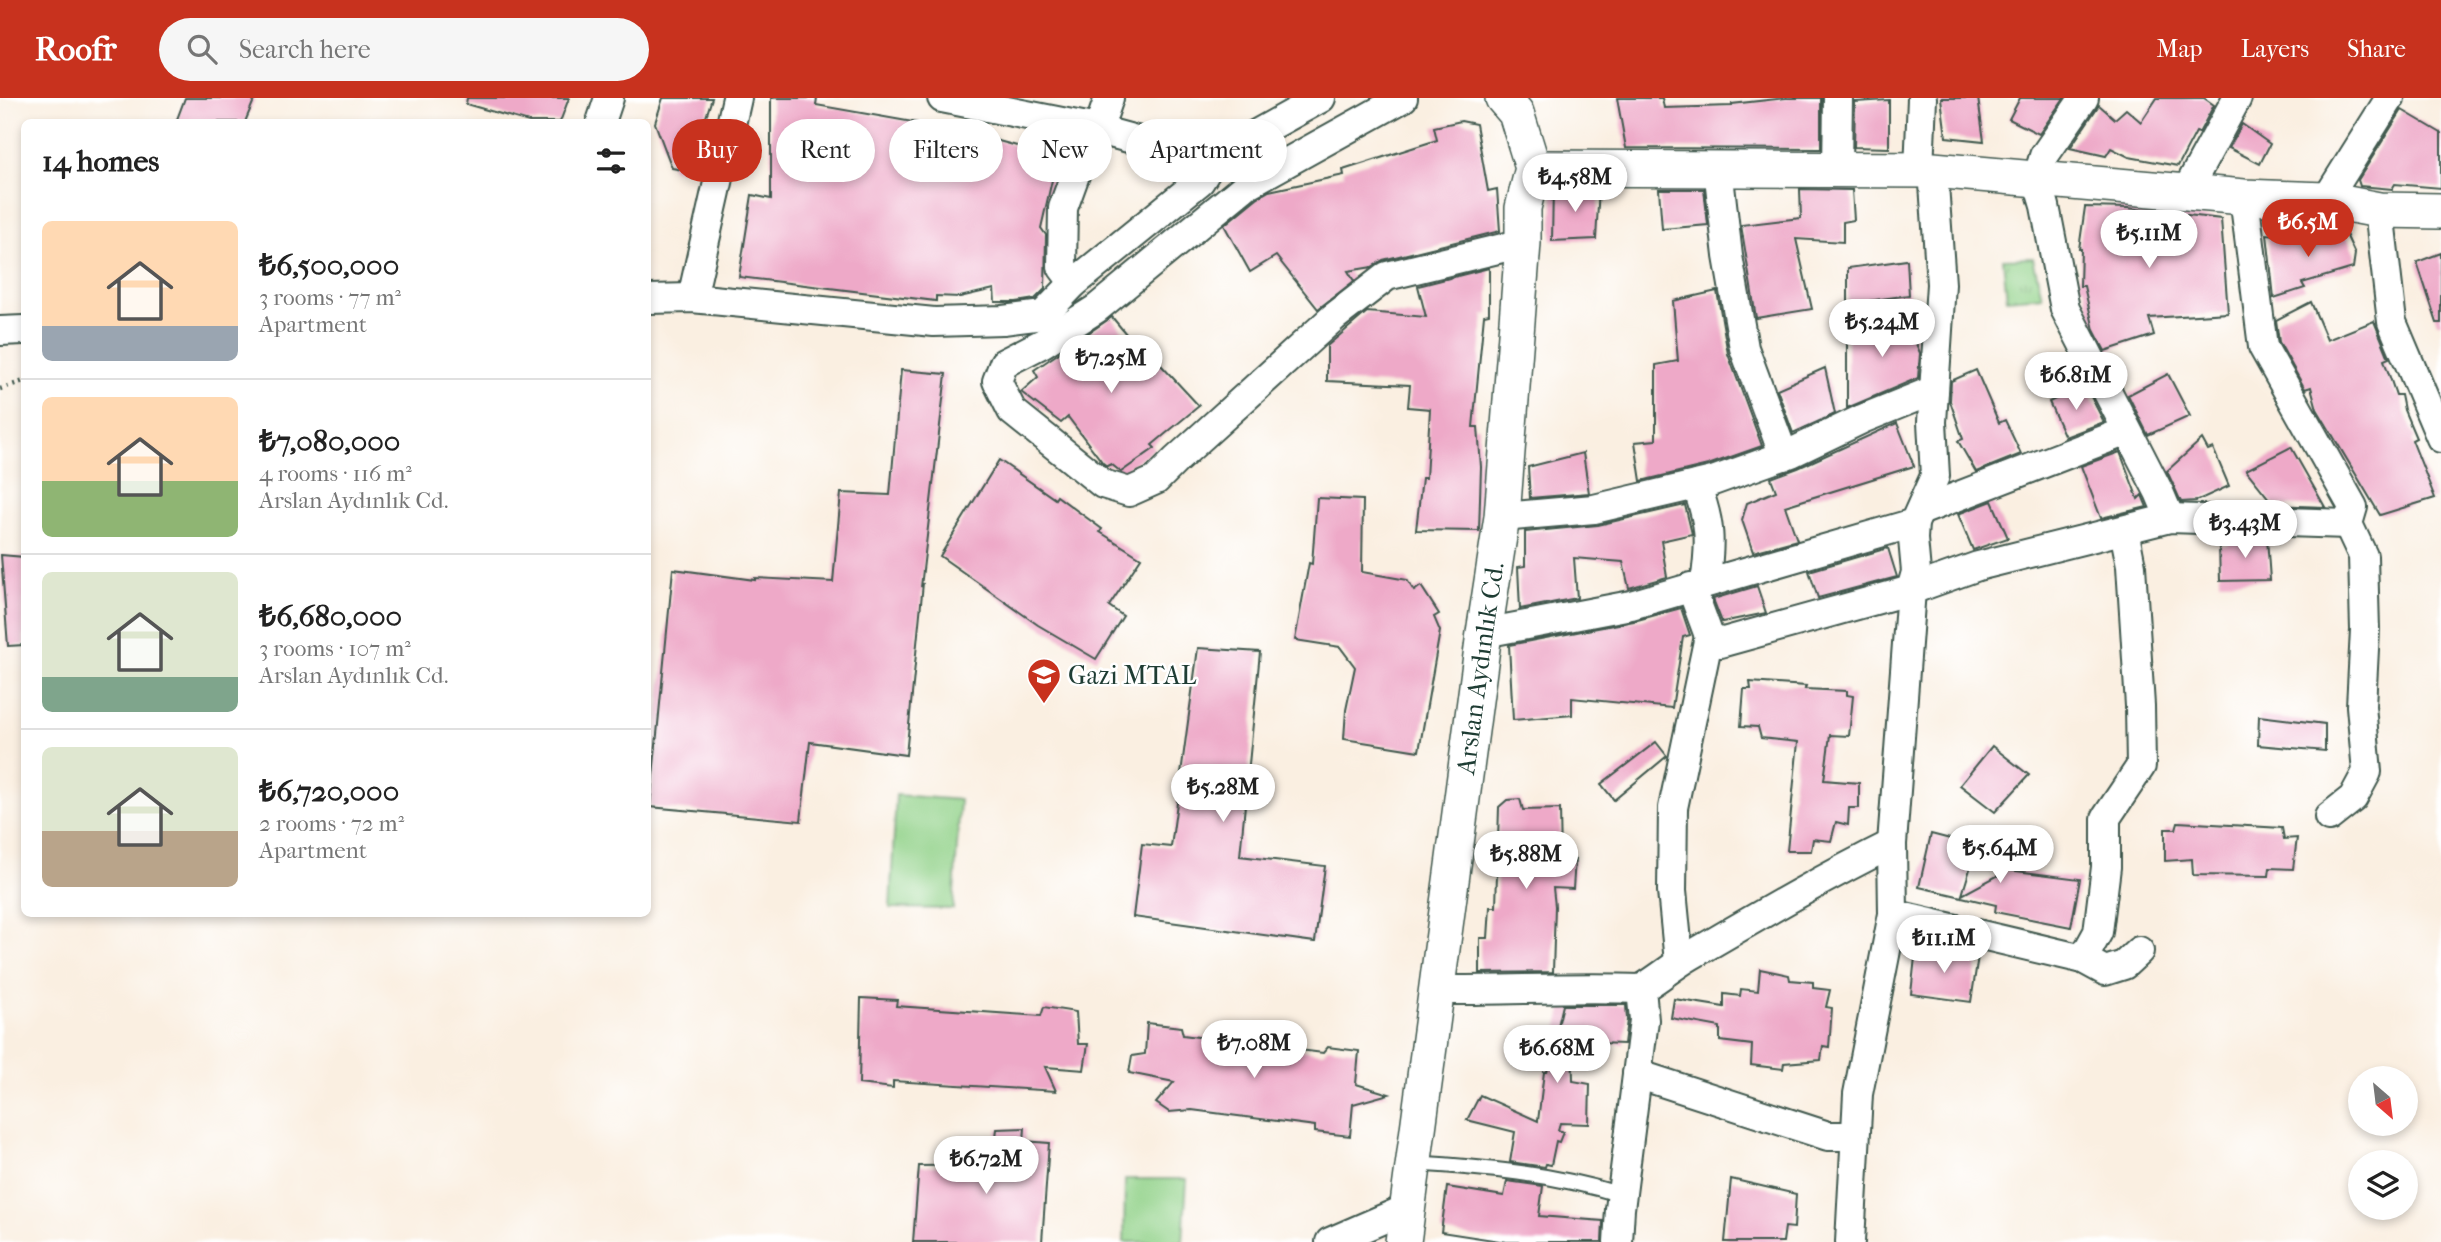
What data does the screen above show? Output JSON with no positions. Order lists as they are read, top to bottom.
{
  "streets": {
    "street": ["Arslan Aydınlık Cd."]
  },
  "places": {
    "school or university": ["Gazi MTAL"]
  },
  "north": "bottom right",
  "page": {
    "header": "Roofr",
    "search": "Search here",
    "nav": ["Map", "Layers", "Share"],
    "chip": [
      "Buy",
      "Rent",
      "Filters",
      "New",
      "Apartment"
    ],
    "heading": "14 homes",
    "price": [
      "₺4.58M",
      "₺6.5M",
      "₺5.11M",
      "₺5.24M",
      "₺7.25M",
      "₺6.81M",
      "₺3.43M",
      "₺5.28M",
      "₺5.64M",
      "₺5.88M",
      "₺11.1M",
      "₺7.08M",
      "₺6.68M",
      "₺6.72M"
    ],
    "list": [
      {
        "name": "₺6,500,000",
        "note": "3 rooms · 77 m² · Apartment"
      },
      {
        "name": "₺7,080,000",
        "note": "4 rooms · 116 m² · Arslan Aydınlık Cd."
      },
      {
        "name": "₺6,680,000",
        "note": "3 rooms · 107 m² · Arslan Aydınlık Cd."
      },
      {
        "name": "₺6,720,000",
        "note": "2 rooms · 72 m² · Apartment"
      }
    ]
  }
}
